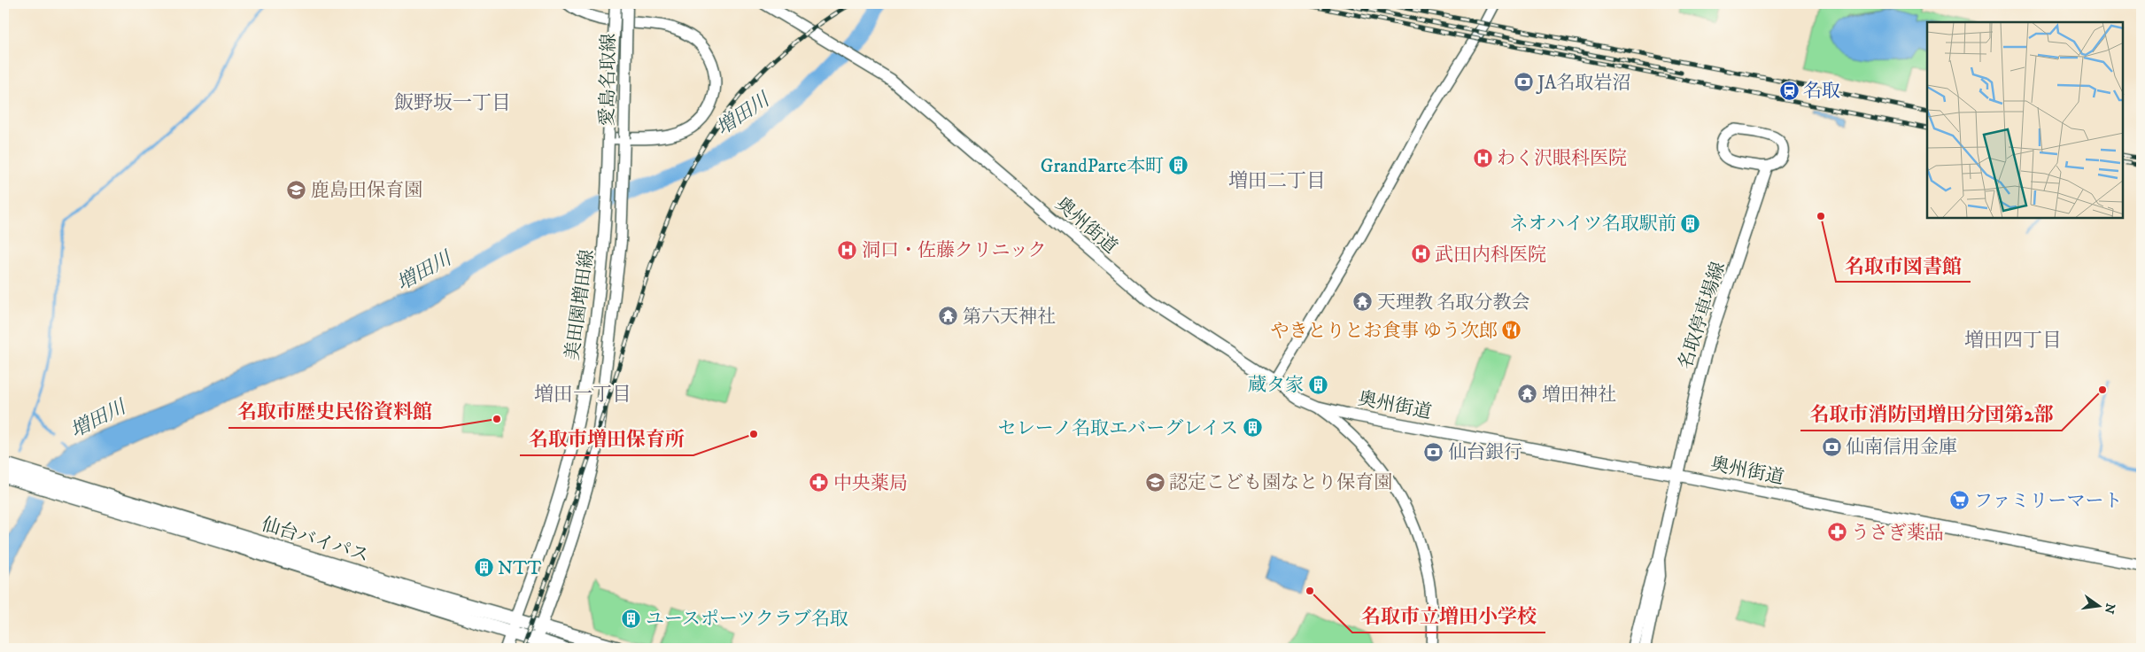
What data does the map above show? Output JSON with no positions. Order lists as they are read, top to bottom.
{
  "streets": {
    "highway": ["仙台バイパス"],
    "main road": [
      "愛島名取線",
      "奥州街道",
      "美田園増田線",
      "名取停車場線"
    ]
  },
  "crossings": [
    ["愛島名取線", "美田園増田線"],
    ["奥州街道", "名取停車場線"],
    ["美田園増田線", "仙台バイパス"]
  ],
  "districts": [
    "飯野坂一丁目",
    "増田二丁目",
    "増田四丁目",
    "増田一丁目"
  ],
  "water": ["増田川"],
  "places": {
    "bank": ["JA名取岩沼", "仙南信用金庫", "仙台銀行"],
    "station": ["名取"],
    "hospital": ["わく沢眼科医院", "洞口・佐藤クリニック", "武田内科医院"],
    "building": [
      "GrandParte本町",
      "ネオハイツ名取駅前",
      "蔵タ家",
      "セレーノ名取エバーグレイス",
      "NTT",
      "ユースポーツクラブ名取"
    ],
    "school or university": ["鹿島田保育園", "認定こども園なとり保育園"],
    "other": [
      "名取市図書館",
      "名取市消防団増田分団第2部",
      "名取市歴史民俗資料館",
      "名取市増田保育所",
      "名取市立増田小学校"
    ],
    "temple": ["天理教 名取分教会", "第六天神社", "増田神社"],
    "restaurant": ["やきとりとお食事 ゆう次郎"],
    "pharmacy": ["中央薬局", "うさぎ薬品"],
    "supermarket": ["ファミリーマート"]
  },
  "north": "right"
}
